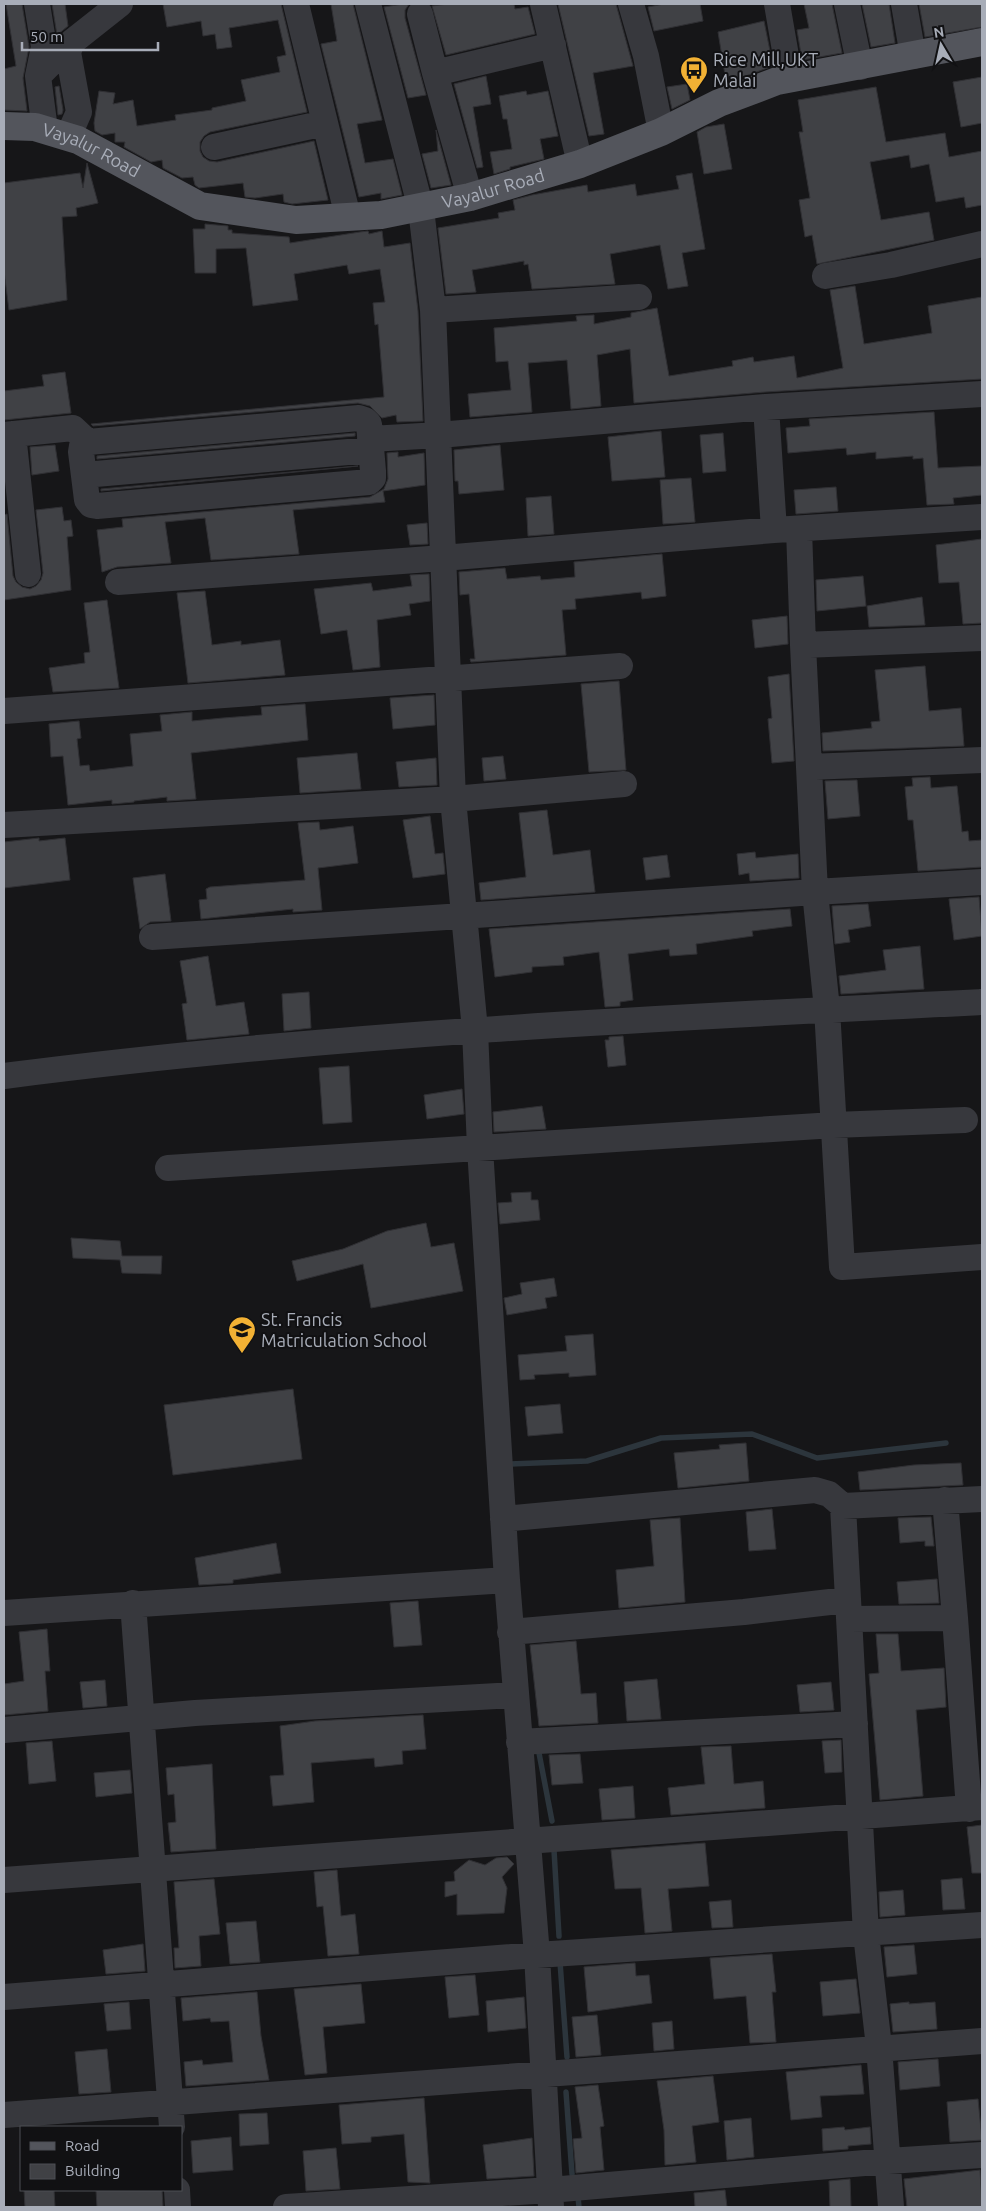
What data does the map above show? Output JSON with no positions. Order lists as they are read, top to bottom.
{
  "streets": {
    "main road": ["Vayalur Road"]
  },
  "places": {
    "bus stop": ["Rice Mill,UKT Malai"],
    "school or university": ["St. Francis Matriculation School"]
  },
  "legend": ["Road", "Building"],
  "scale_bar": "50 m",
  "north": "top"
}
